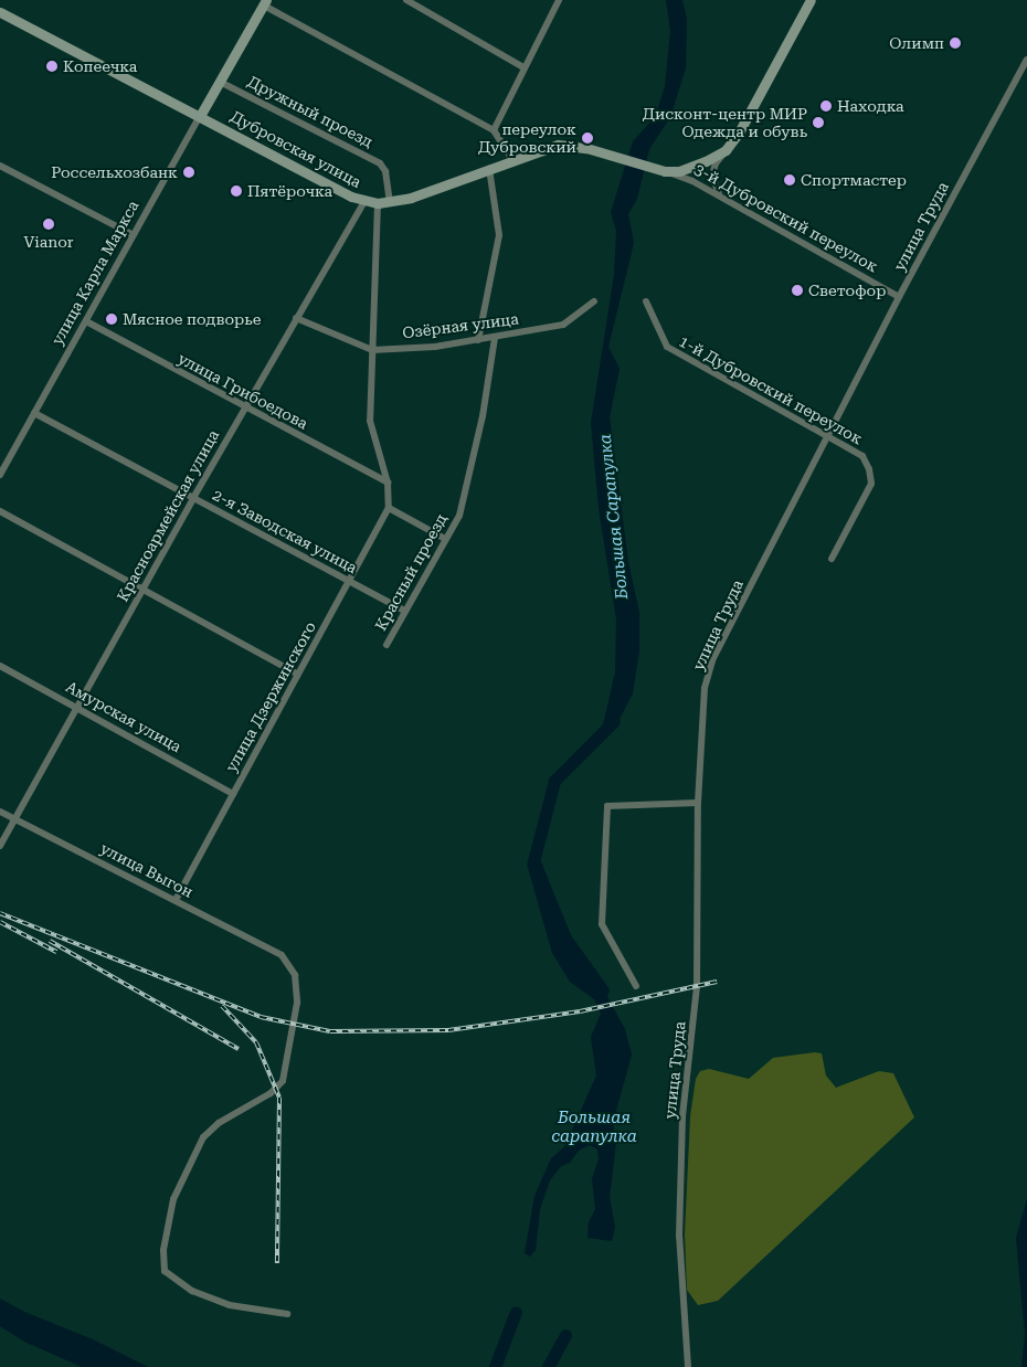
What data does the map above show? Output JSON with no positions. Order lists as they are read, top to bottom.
{
  "streets": {
    "main road": ["Дубровская улица", "улица Карла Маркса"],
    "street": [
      "Дружный проезд",
      "3-й Дубровский переулок",
      "улица Труда",
      "Озёрная улица",
      "1-й Дубровский переулок",
      "улица Грибоедова",
      "Красноармейская улица",
      "2-я Заводская улица",
      "Красный проезд",
      "улица Дзержинского",
      "Амурская улица",
      "улица Выгон"
    ]
  },
  "crossings": [
    ["Дружный проезд", "Дубровская улица"],
    ["Дружный проезд", "улица Карла Маркса"],
    ["Дубровская улица", "3-й Дубровский переулок"],
    ["Дубровская улица", "улица Карла Маркса"],
    ["Дубровская улица", "Красноармейская улица"],
    ["3-й Дубровский переулок", "улица Труда"],
    ["улица Труда", "1-й Дубровский переулок"],
    ["улица Карла Маркса", "улица Грибоедова"],
    ["улица Карла Маркса", "2-я Заводская улица"],
    ["Озёрная улица", "Красноармейская улица"],
    ["Озёрная улица", "Красный проезд"],
    ["улица Грибоедова", "Красноармейская улица"],
    ["Красноармейская улица", "2-я Заводская улица"],
    ["Красноармейская улица", "Амурская улица"],
    ["Красноармейская улица", "улица Выгон"],
    ["2-я Заводская улица", "Красный проезд"],
    ["2-я Заводская улица", "улица Дзержинского"],
    ["улица Дзержинского", "Амурская улица"],
    ["улица Дзержинского", "улица Выгон"]
  ],
  "water": ["Большая Сарапулка", "Большая сарапулка"],
  "places": [
    "Олимп",
    "Копеечка",
    "Находка",
    "Дисконт-центр МИР Одежда и обувь",
    "переулок Дубровский",
    "Россельхозбанк",
    "Спортмастер",
    "Пятёрочка",
    "Vianor",
    "Светофор",
    "Мясное подворье"
  ]
}
